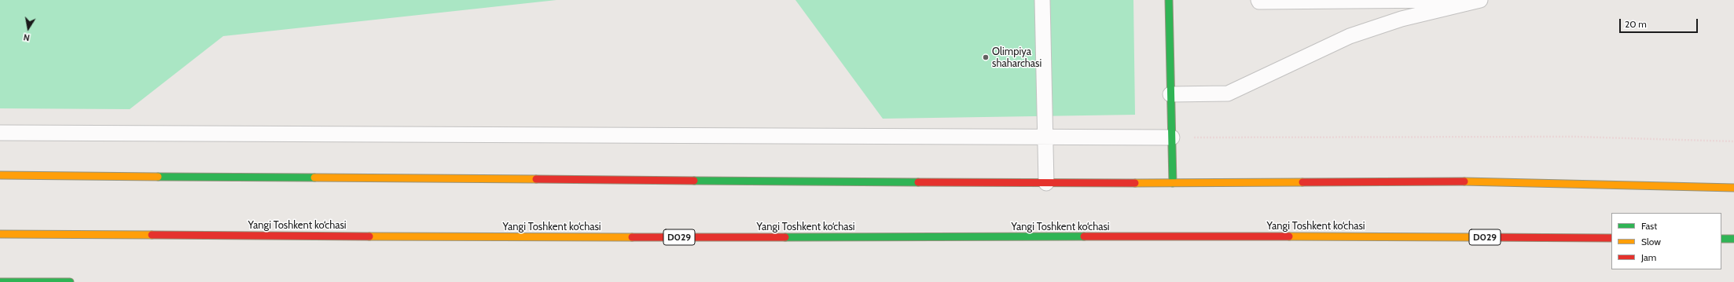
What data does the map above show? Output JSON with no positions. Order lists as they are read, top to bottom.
{
  "streets": {
    "main road": ["Yangi Toshkent ko‘chasi", "D029"]
  },
  "places": ["Olimpiya shaharchasi"],
  "legend": ["Fast", "Slow", "Jam"],
  "scale_bar": "20 m",
  "north": "bottom"
}
